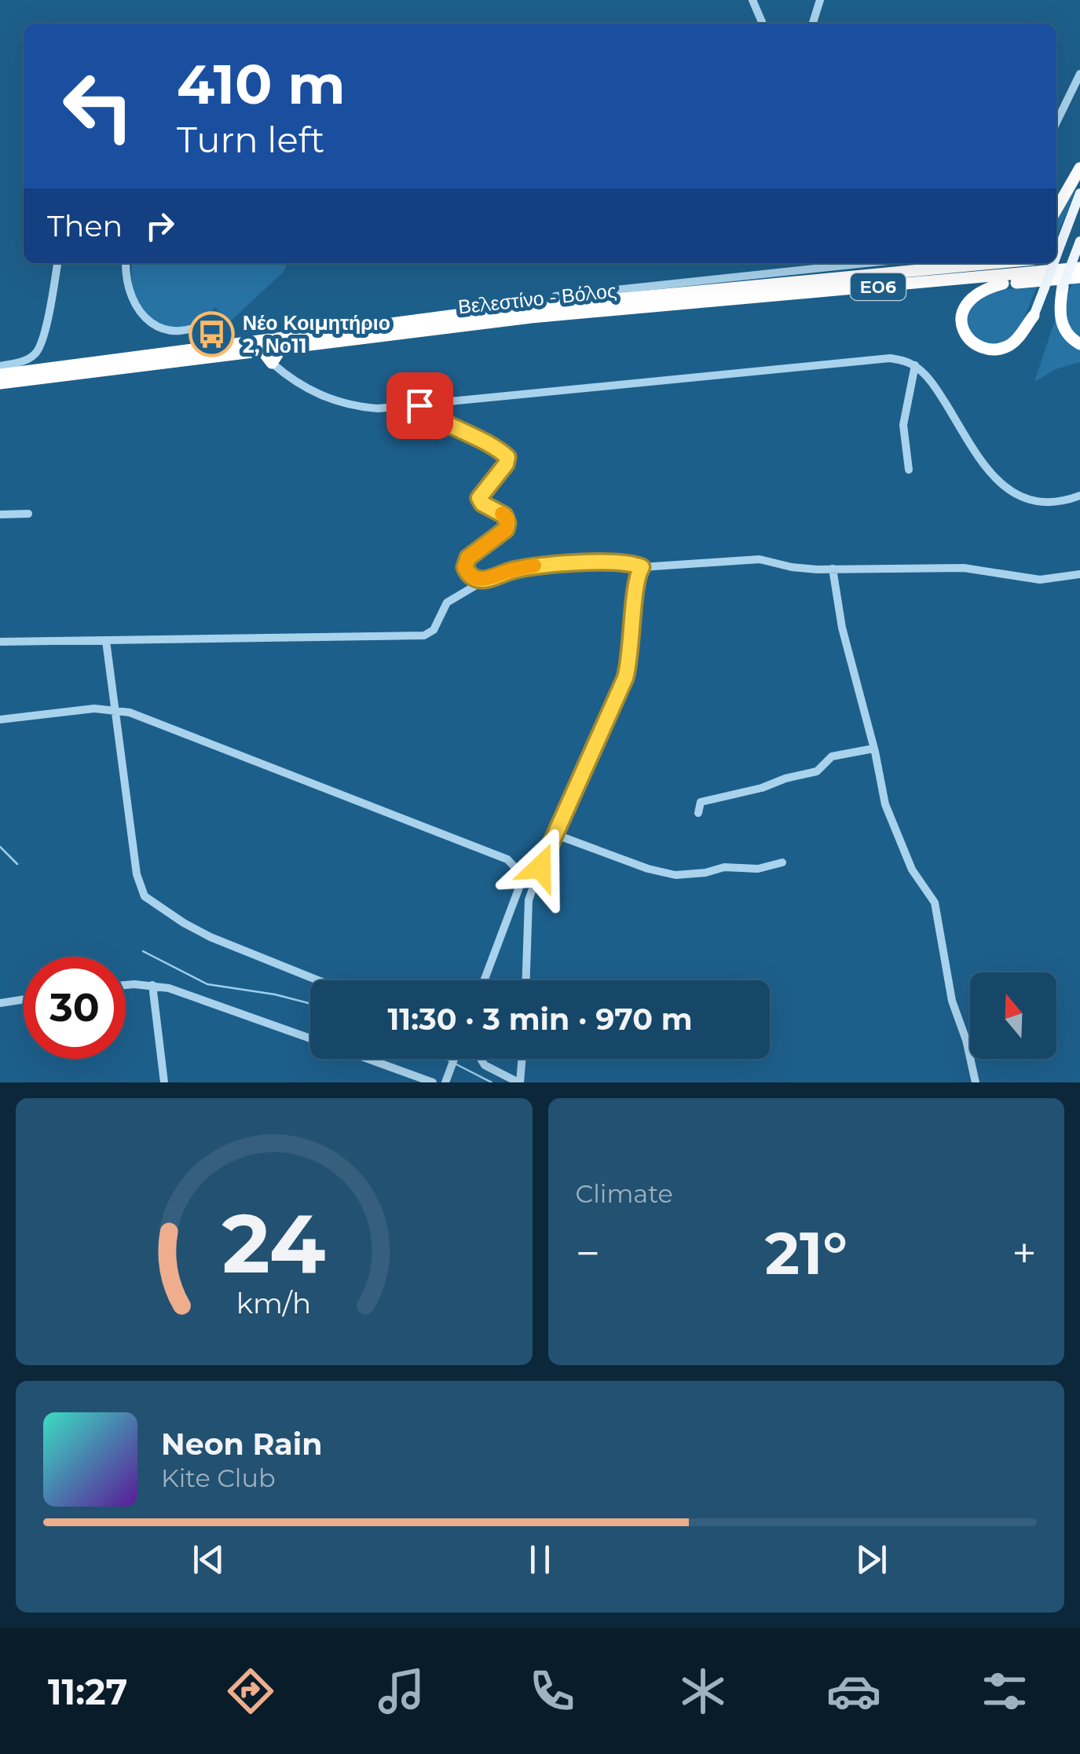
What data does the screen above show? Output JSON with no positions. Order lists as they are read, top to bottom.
{
  "streets": {
    "highway": ["ΕΟ6", "Βελεστίνο - Βόλος"]
  },
  "places": {
    "bus stop": ["Νέο Κοιμητήριο 2, Νο11"]
  },
  "north": "top",
  "page": {
    "turn": ["410 m", "Turn left"],
    "then": "Then",
    "limit": "30",
    "trip": "11:30 · 3 min · 970 m",
    "tile": "Climate",
    "heat": ["−", "21°", "+"],
    "song": ["Neon Rain", "Kite Club"],
    "tabs": "11:27",
    "gauge": ["24", "km/h"]
  }
}
